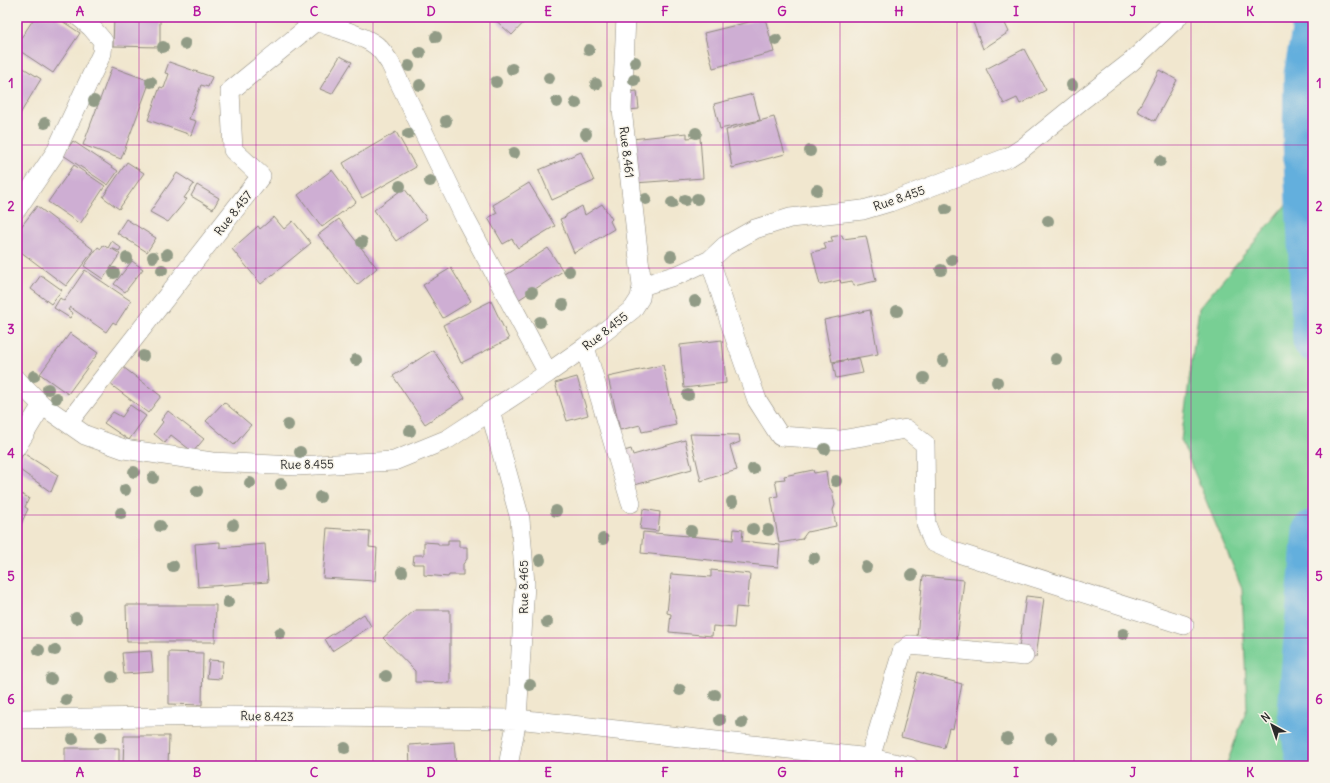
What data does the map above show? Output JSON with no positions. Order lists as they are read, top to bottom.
{
  "streets": {
    "street": [
      "Rue 8.461",
      "Rue 8.455",
      "Rue 8.457",
      "Rue 8.465",
      "Rue 8.423"
    ]
  },
  "crossings": [
    ["Rue 8.461", "Rue 8.455"],
    ["Rue 8.455", "Rue 8.457"],
    ["Rue 8.455", "Rue 8.465"],
    ["Rue 8.465", "Rue 8.423"]
  ],
  "north": "top left",
  "grid": {
    "columns": [
      "A",
      "B",
      "C",
      "D",
      "E",
      "F",
      "G",
      "H",
      "I",
      "J",
      "K"
    ],
    "rows": [
      "1",
      "2",
      "3",
      "4",
      "5",
      "6"
    ]
  }
}
